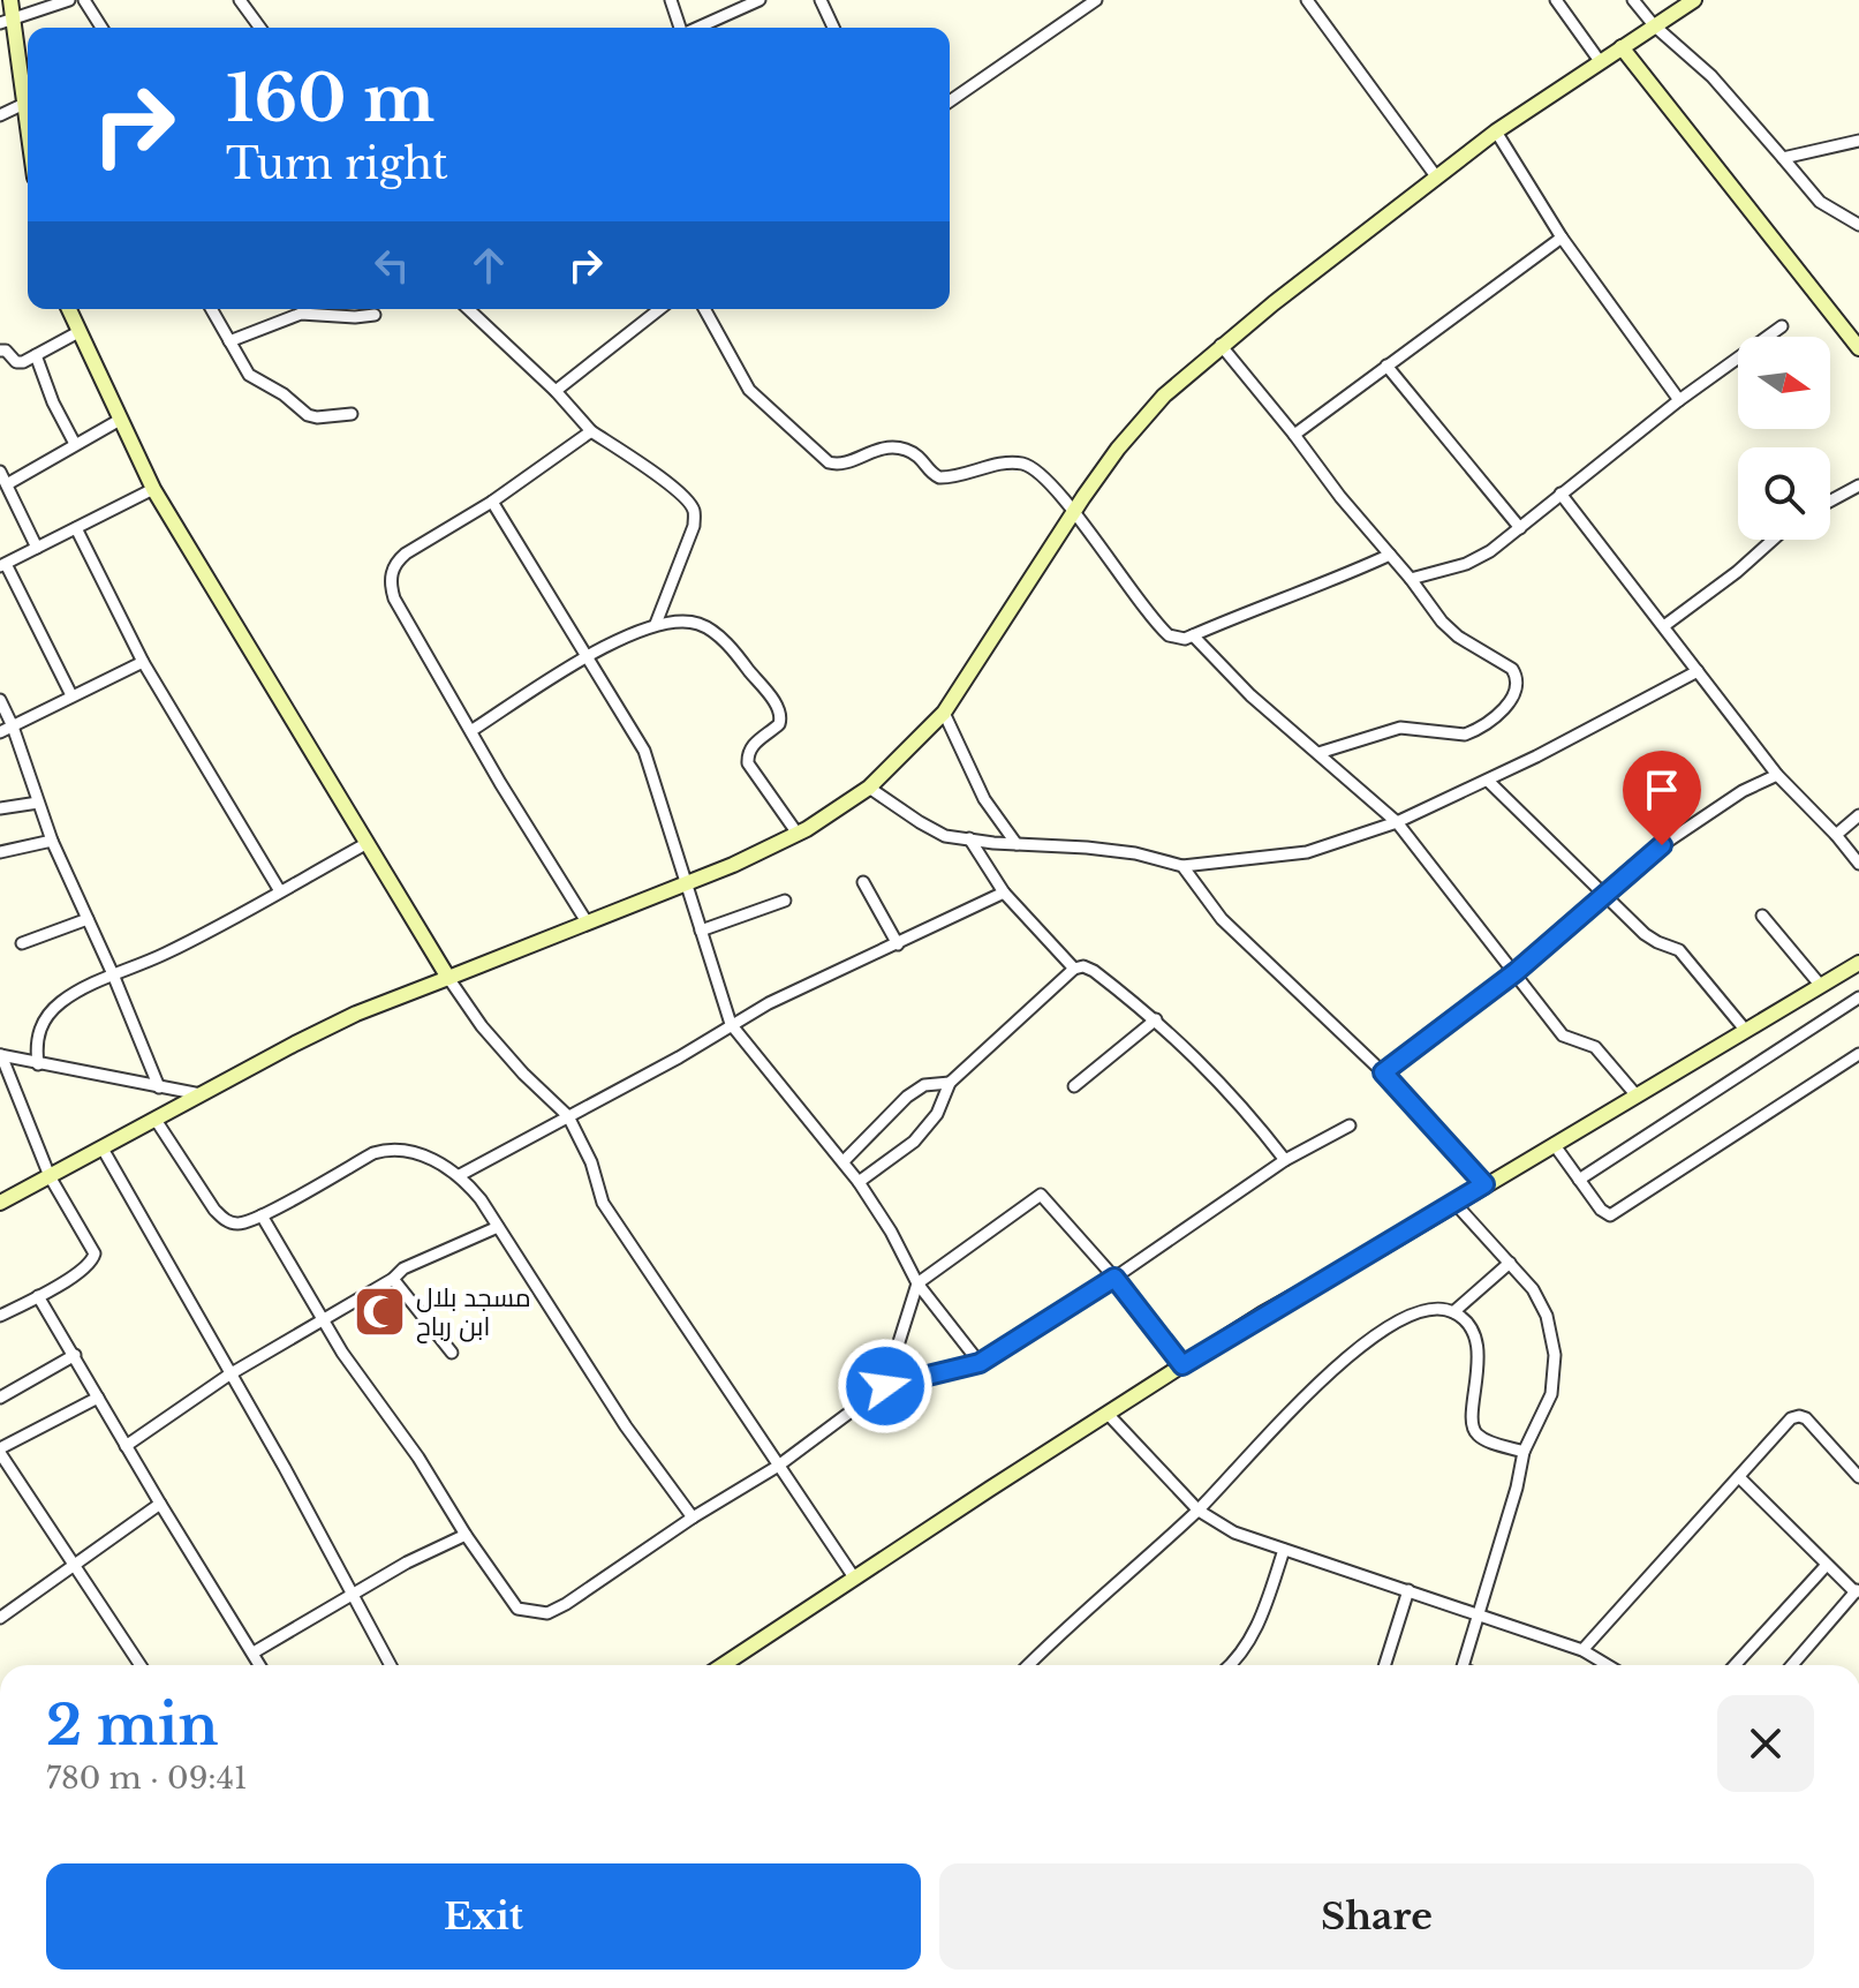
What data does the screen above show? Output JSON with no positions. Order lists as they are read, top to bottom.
{
  "places": {
    "mosque": ["مسجد بلال ابن رباح"]
  },
  "north": "right",
  "page": {
    "turn": ["160 m", "Turn right"],
    "heading": ["2 min", "780 m · 09:41"],
    "buttons": ["Exit", "Share"]
  }
}
